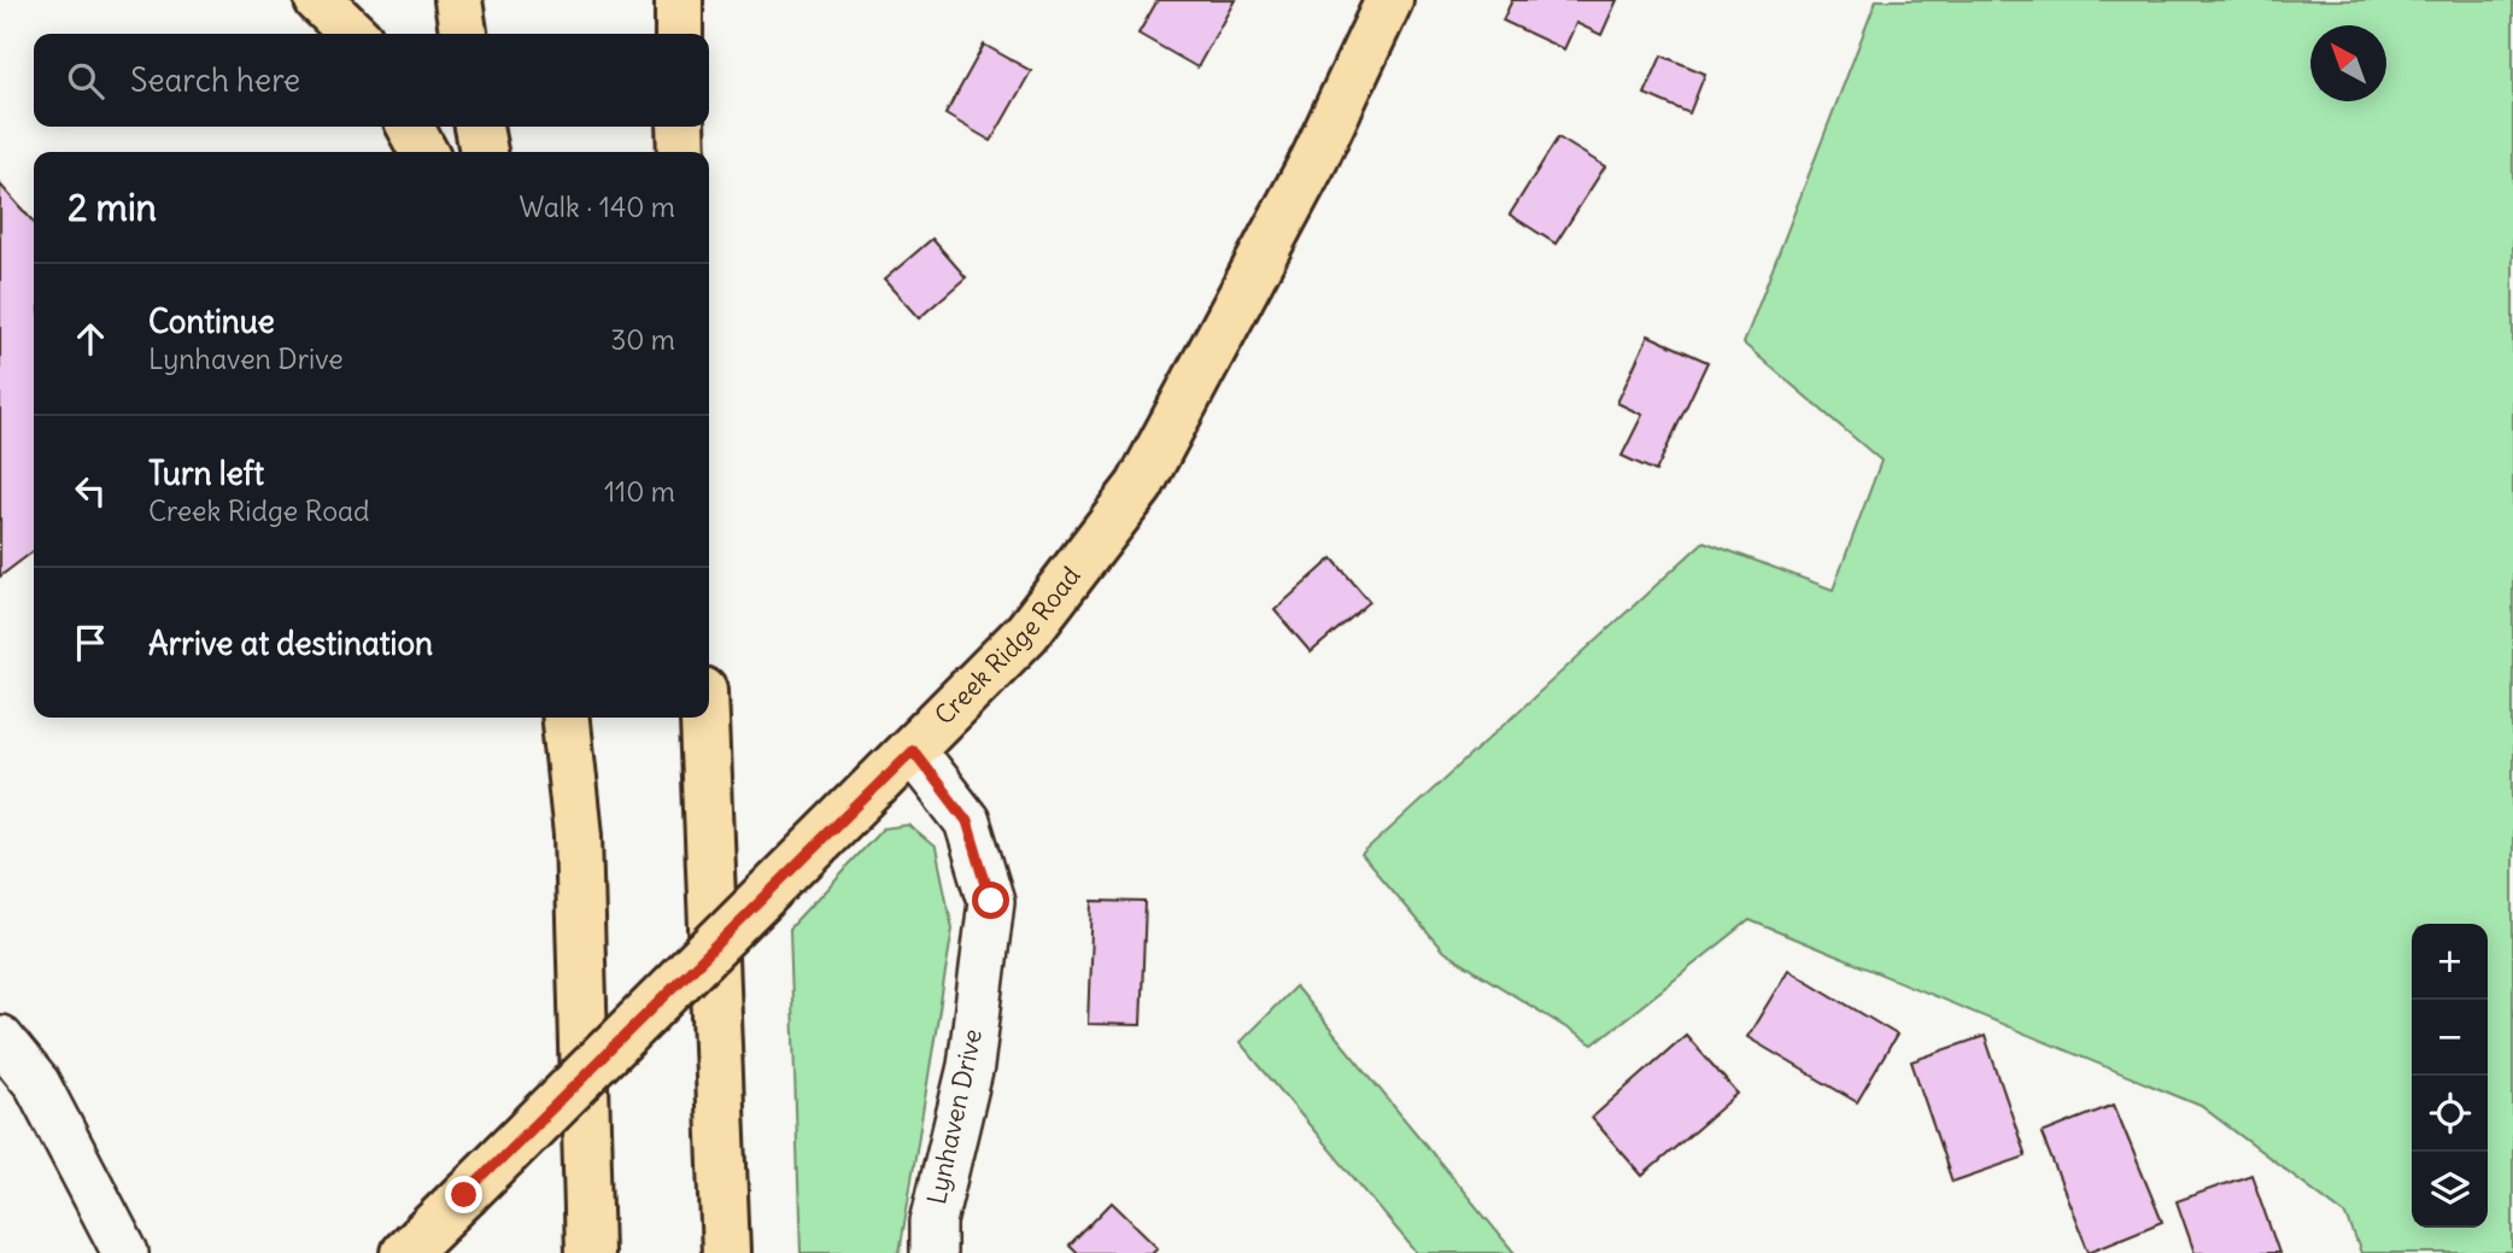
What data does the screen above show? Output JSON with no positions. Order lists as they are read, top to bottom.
{
  "streets": {
    "main road": ["Creek Ridge Road"],
    "street": ["Lynhaven Drive"]
  },
  "crossings": [
    ["Creek Ridge Road", "Lynhaven Drive"]
  ],
  "north": "top left",
  "page": {
    "search": "Search here",
    "heading": ["2 min", "Walk · 140 m"],
    "list": [
      ["Continue", "Lynhaven Drive", "30 m"],
      ["Turn left", "Creek Ridge Road", "110 m"],
      "Arrive at destination"
    ],
    "map_buttons": ["+", "−"]
  }
}
